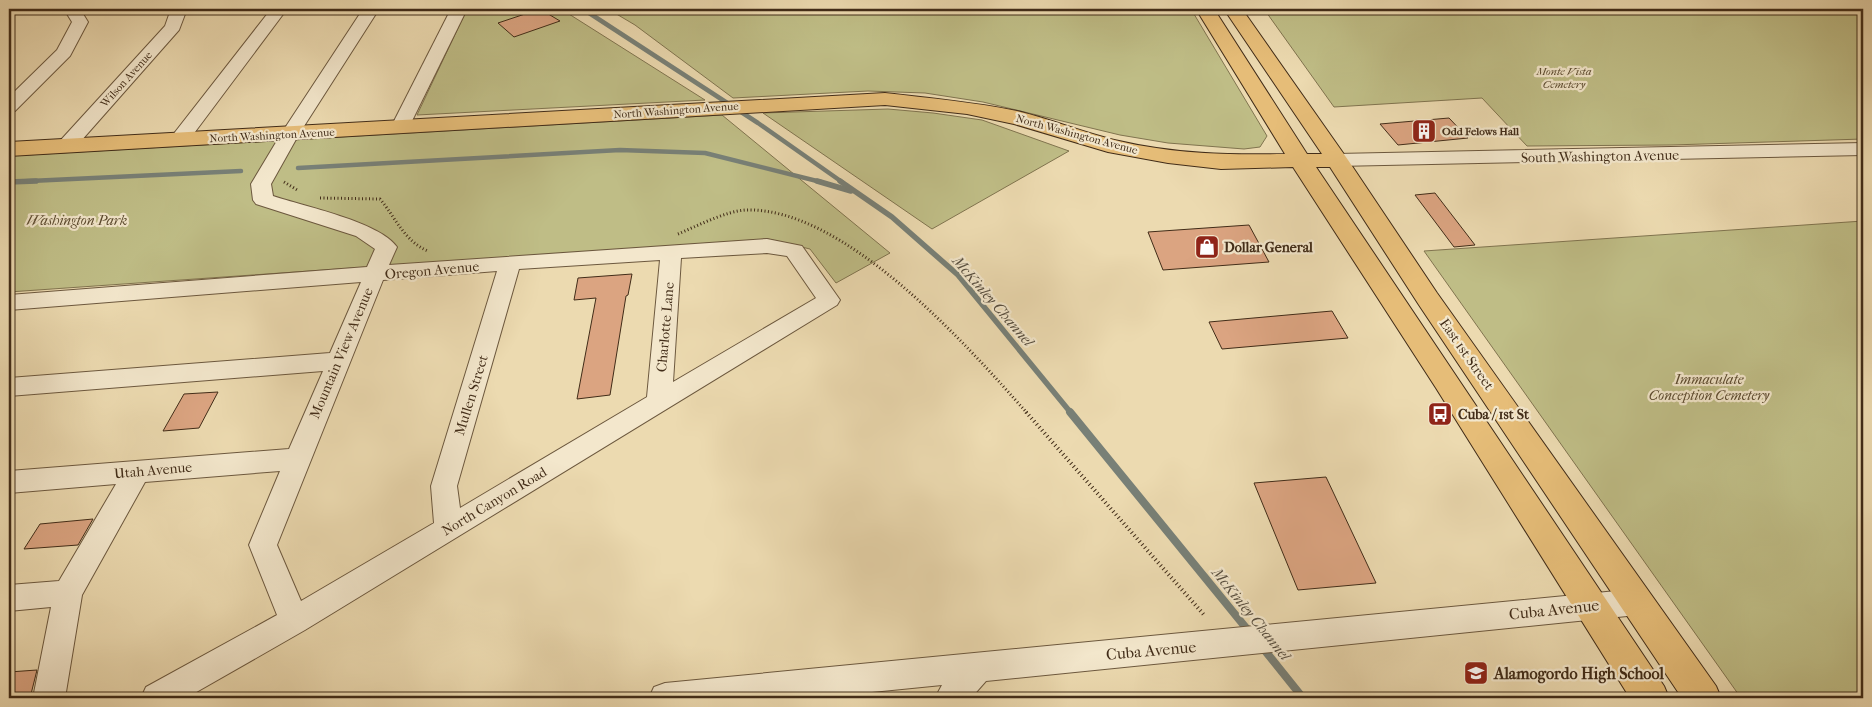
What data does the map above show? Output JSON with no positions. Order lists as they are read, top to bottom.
{
  "streets": {
    "main road": ["North Washington Avenue", "East 1st Street"],
    "street": [
      "Wilson Avenue",
      "South Washington Avenue",
      "Oregon Avenue",
      "Charlotte Lane",
      "Mountain View Avenue",
      "Mullen Street",
      "Utah Avenue",
      "North Canyon Road",
      "Cuba Avenue"
    ]
  },
  "crossings": [
    ["Wilson Avenue", "North Washington Avenue"],
    ["North Washington Avenue", "South Washington Avenue"],
    ["North Washington Avenue", "Mountain View Avenue"],
    ["North Washington Avenue", "East 1st Street"],
    ["South Washington Avenue", "East 1st Street"],
    ["Oregon Avenue", "Charlotte Lane"],
    ["Oregon Avenue", "Mountain View Avenue"],
    ["Oregon Avenue", "Mullen Street"],
    ["Oregon Avenue", "North Canyon Road"],
    ["Charlotte Lane", "North Canyon Road"],
    ["Mountain View Avenue", "Utah Avenue"],
    ["Mountain View Avenue", "North Canyon Road"],
    ["East 1st Street", "Cuba Avenue"],
    ["Mullen Street", "North Canyon Road"]
  ],
  "water": ["McKinley Channel"],
  "parks": ["Monte Vista Cemetery", "Washington Park", "Immaculate Conception Cemetery"],
  "places": {
    "building": ["Odd Felows Hall"],
    "shop": ["Dollar General"],
    "bus stop": ["Cuba / 1st St"],
    "school or university": ["Alamogordo High School"]
  }
}
